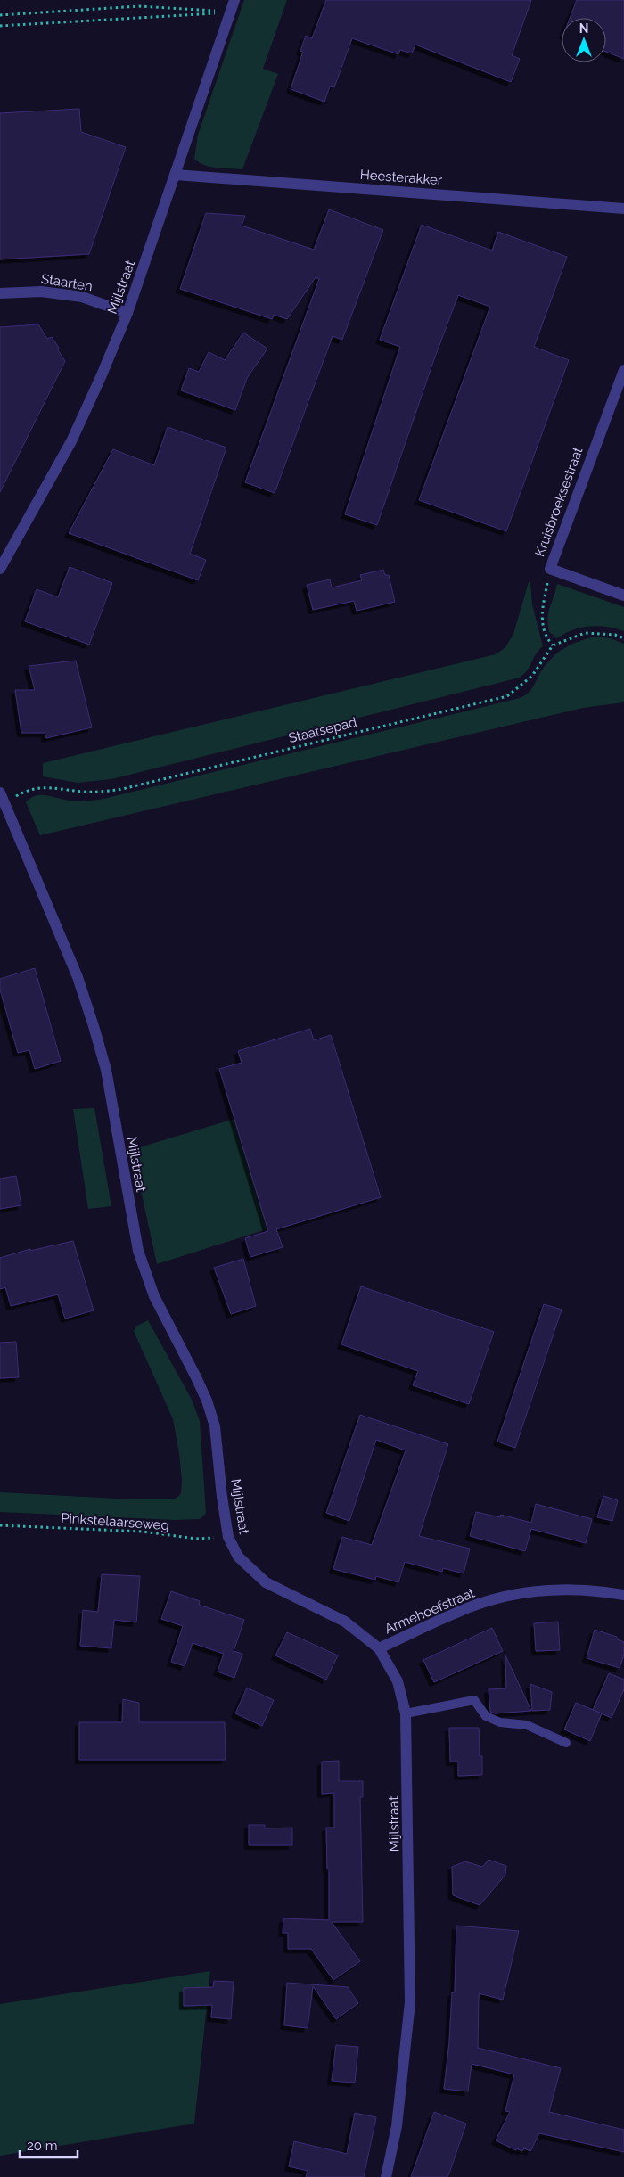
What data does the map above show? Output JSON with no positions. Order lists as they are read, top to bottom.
{
  "streets": {
    "street": [
      "Heesterakker",
      "Staarten",
      "Mijlstraat",
      "Kruisbroeksestraat",
      "Armehoefstraat"
    ],
    "path": ["Staatsepad", "Pinkstelaarseweg"]
  },
  "crossings": [
    ["Heesterakker", "Mijlstraat"],
    ["Staarten", "Mijlstraat"],
    ["Mijlstraat", "Staatsepad"],
    ["Mijlstraat", "Pinkstelaarseweg"],
    ["Mijlstraat", "Armehoefstraat"],
    ["Kruisbroeksestraat", "Staatsepad"]
  ],
  "scale_bar": "20 m",
  "north": "top"
}
